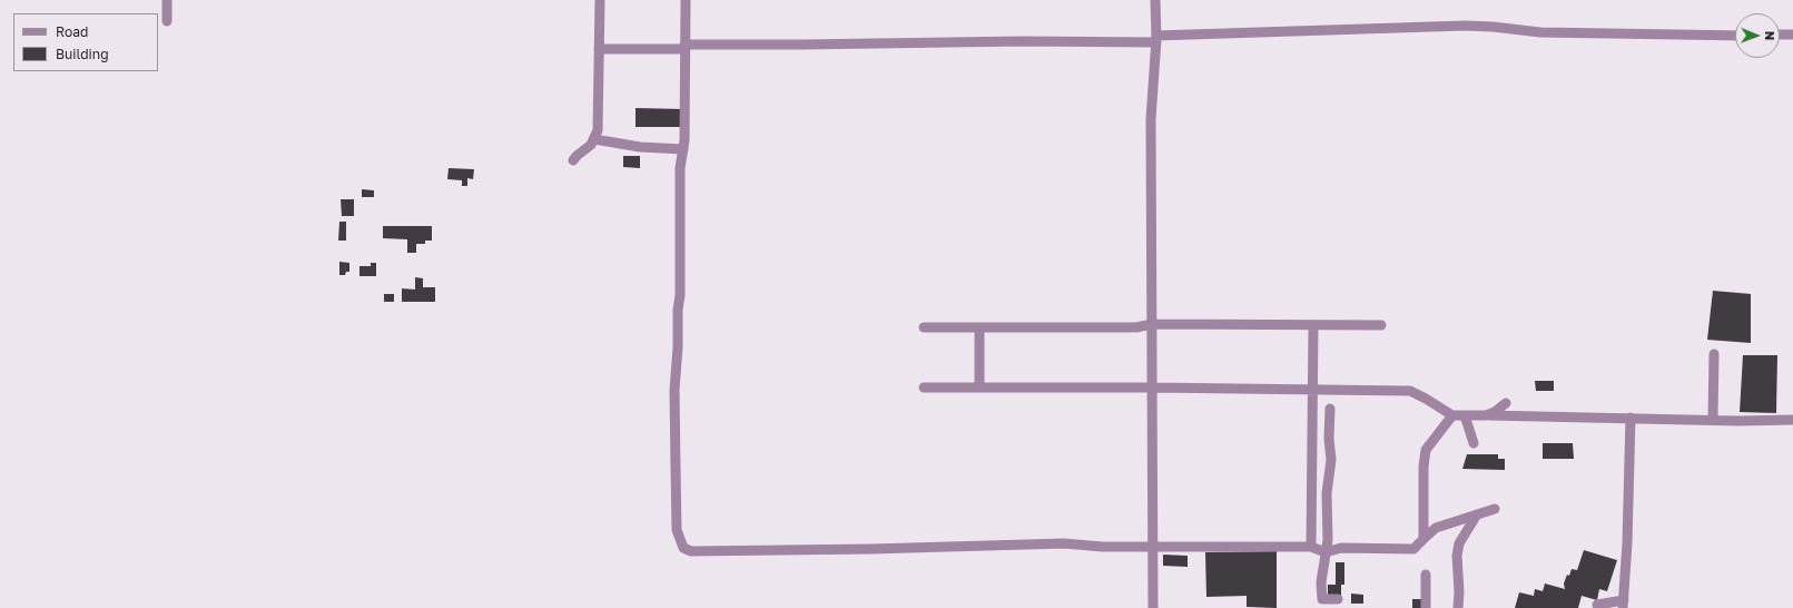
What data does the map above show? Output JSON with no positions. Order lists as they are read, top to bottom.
{
  "legend": ["Road", "Building"],
  "north": "right"
}
